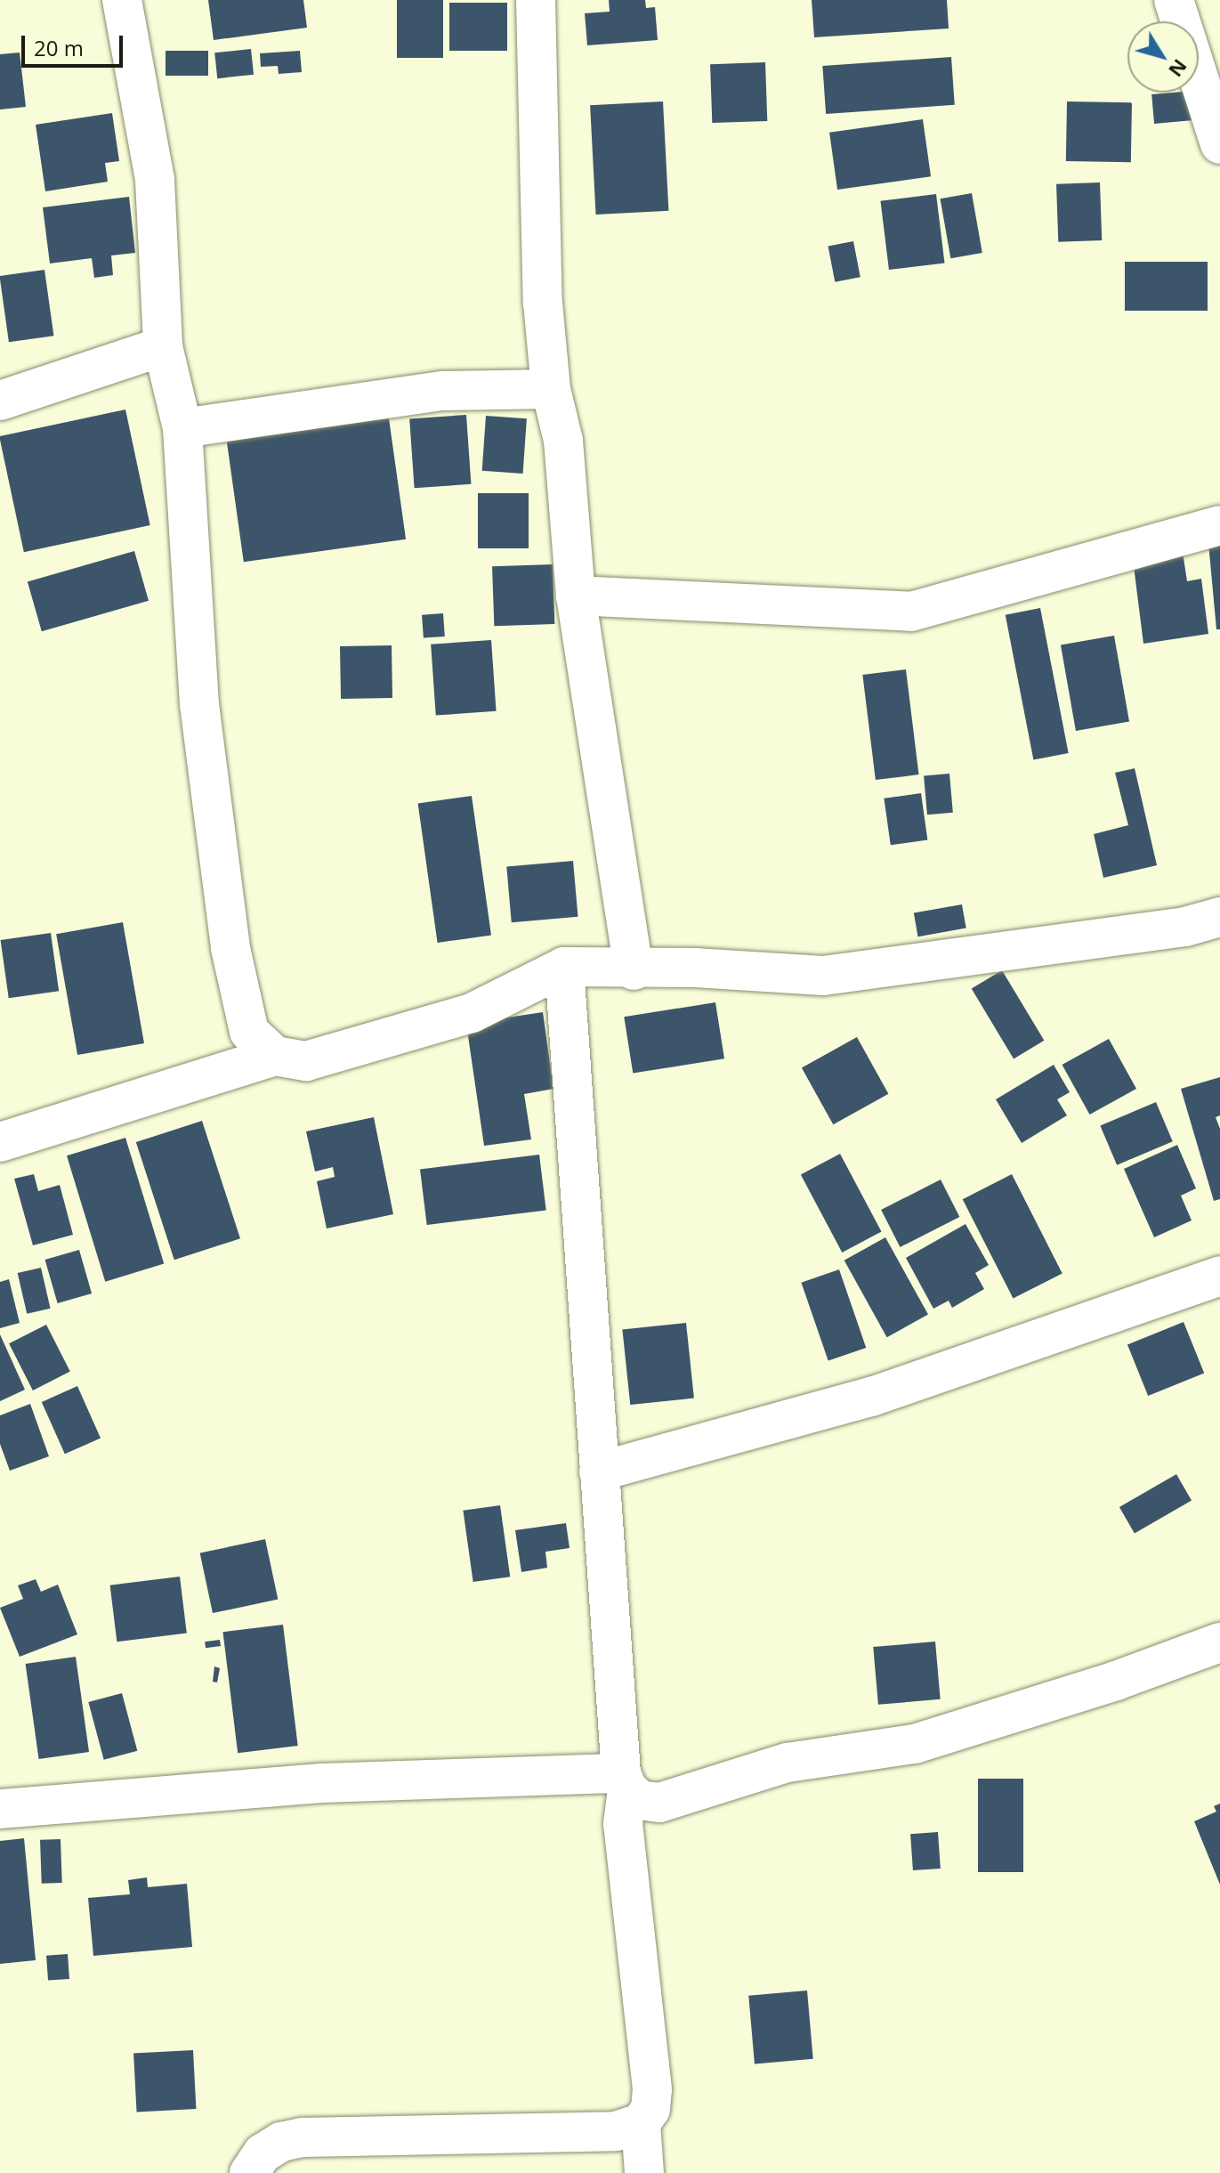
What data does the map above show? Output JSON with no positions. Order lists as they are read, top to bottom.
{
  "scale_bar": "20 m",
  "north": "bottom right"
}
